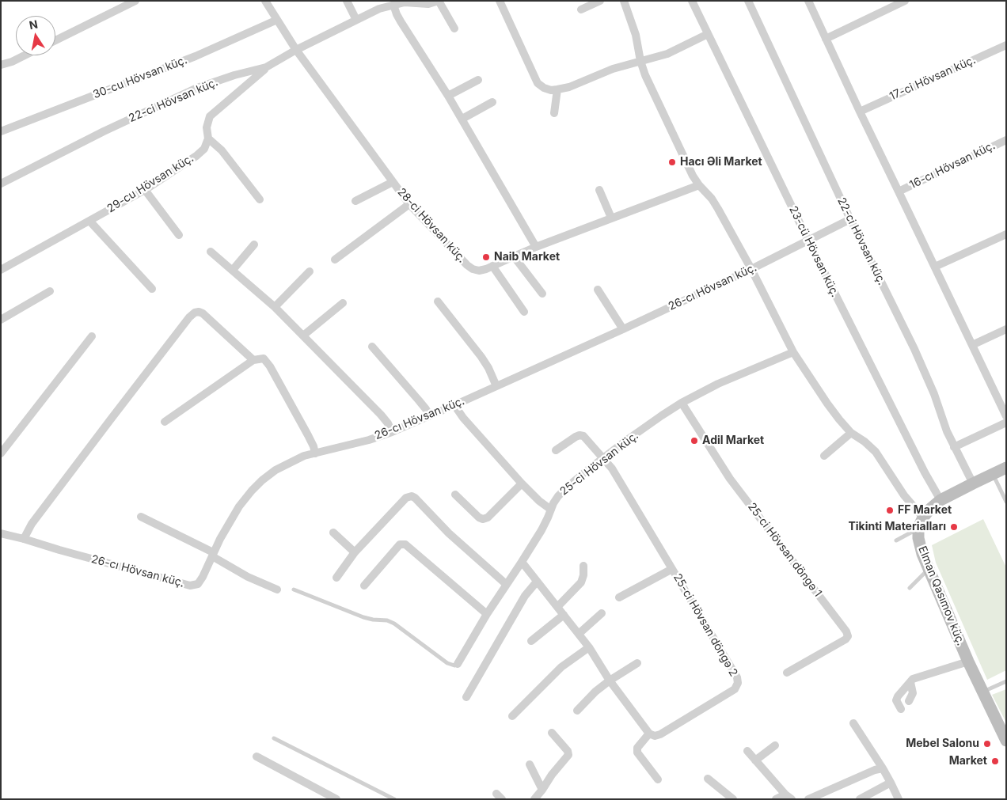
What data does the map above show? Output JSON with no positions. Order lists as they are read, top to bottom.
{
  "streets": {
    "main road": ["Elman Qasımov küç."],
    "street": [
      "30-cu Hövsan küç.",
      "17-ci Hövsan küç.",
      "22-ci Hövsan küç.",
      "16-cı Hövsan küç.",
      "29-cu Hövsan küç.",
      "28-ci Hövsan küç.",
      "23-cü Hövsan küç.",
      "26-cı Hövsan küç.",
      "25-ci Hövsan küç.",
      "25-ci Hövsan döngə 1",
      "25-ci Hövsan döngə 2"
    ]
  },
  "crossings": [
    ["30-cu Hövsan küç.", "28-ci Hövsan küç."],
    ["22-ci Hövsan küç.", "28-ci Hövsan küç."],
    ["22-ci Hövsan küç.", "26-cı Hövsan küç."],
    ["23-cü Hövsan küç.", "26-cı Hövsan küç."],
    ["25-ci Hövsan küç.", "25-ci Hövsan döngə 1"],
    ["25-ci Hövsan küç.", "25-ci Hövsan döngə 2"]
  ],
  "places": [
    "Hacı Əli Market",
    "Naib Market",
    "Adil Market",
    "FF Market",
    "Tikinti Materialları",
    "Mebel Salonu",
    "Market"
  ],
  "north": "top"
}
